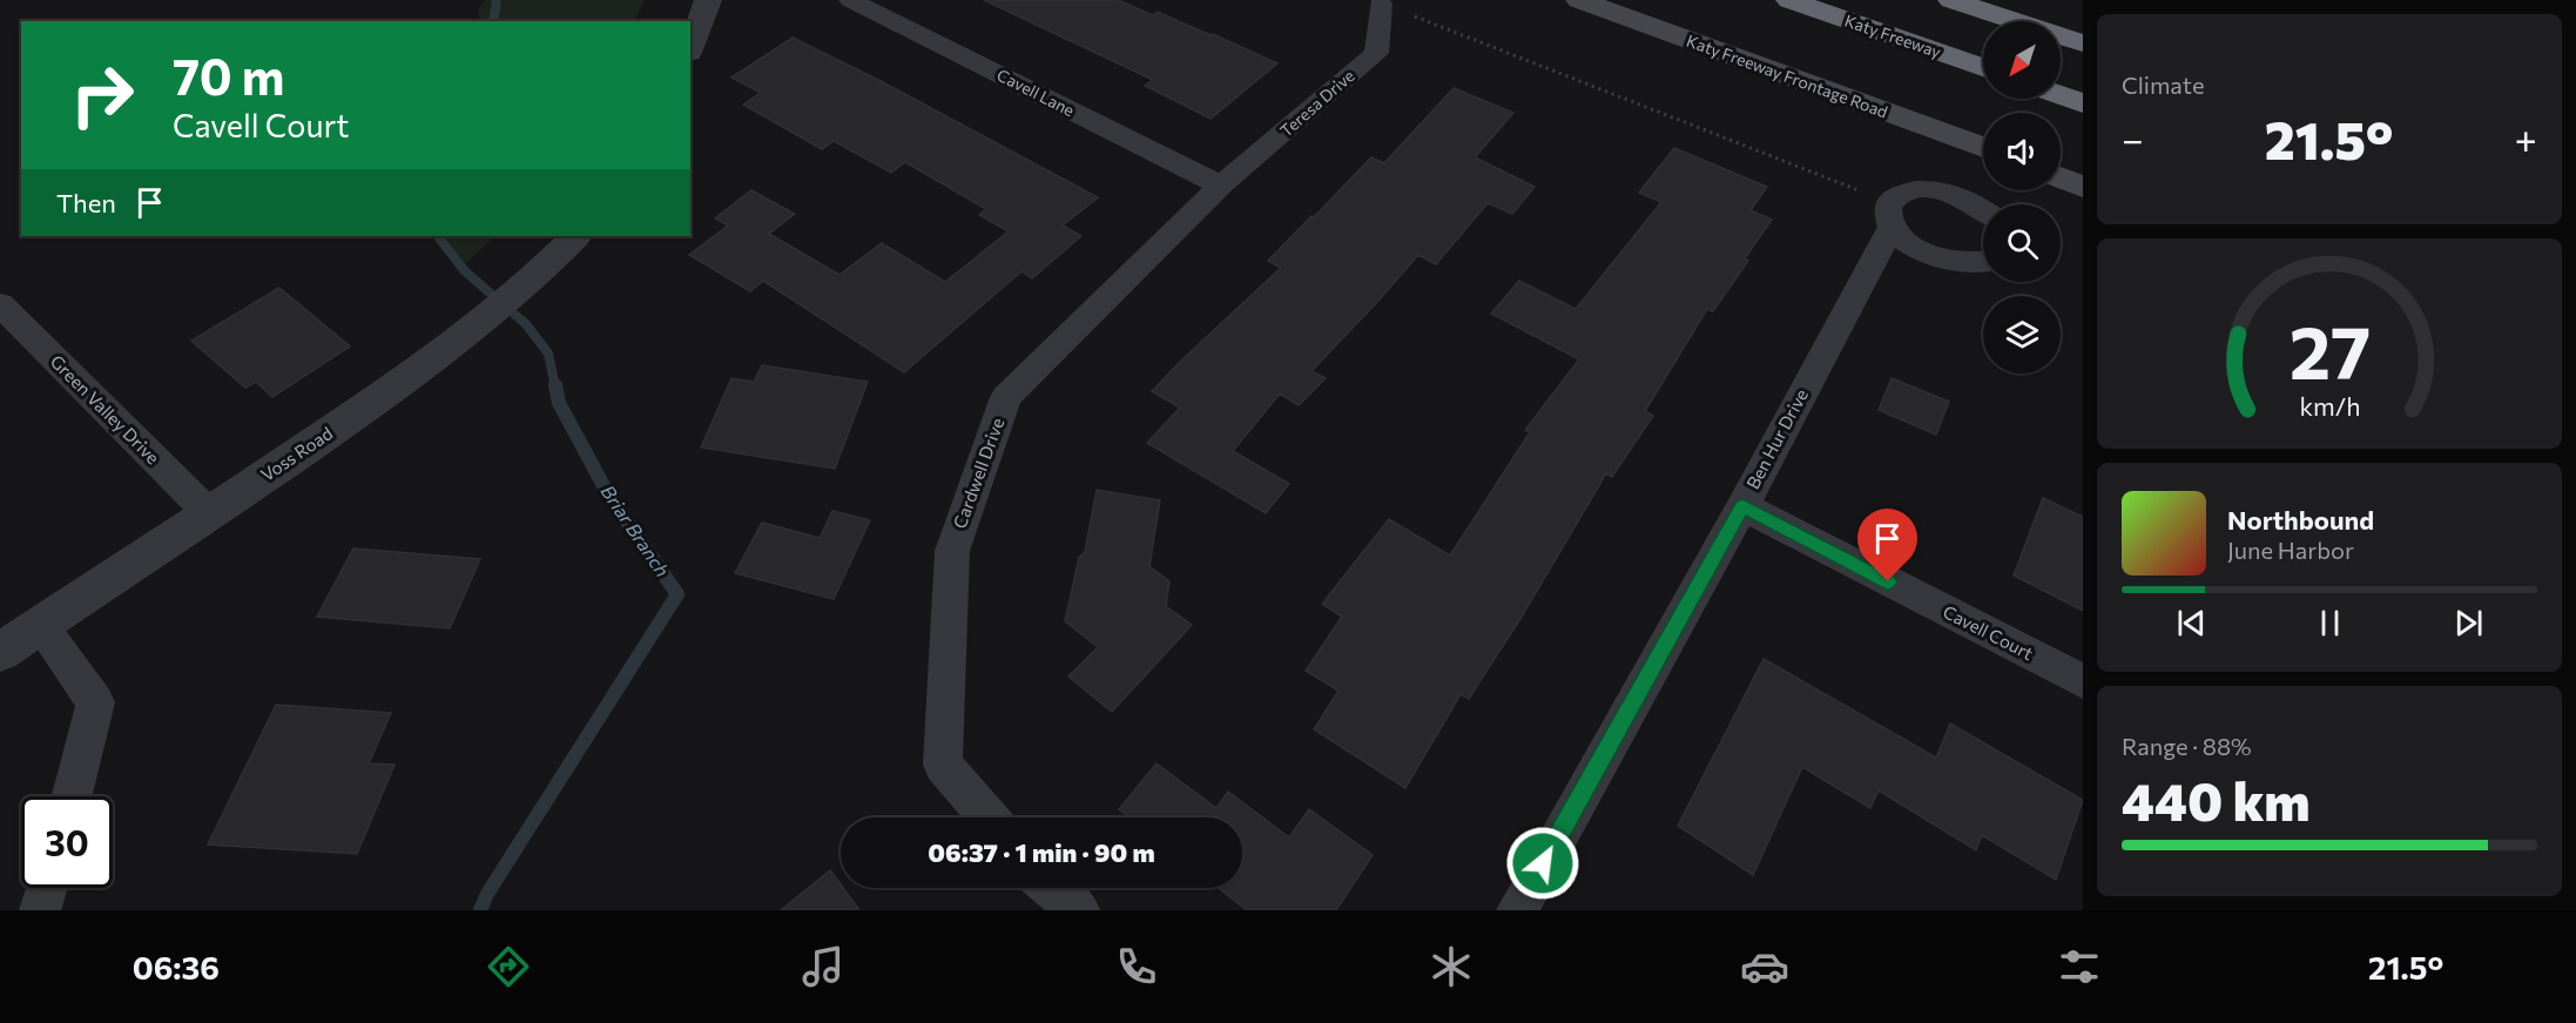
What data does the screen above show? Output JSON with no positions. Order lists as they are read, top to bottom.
{
  "streets": {
    "highway": ["Katy Freeway"],
    "main road": ["Katy Freeway Frontage Road"],
    "street": [
      "Cavell Lane",
      "Teresa Drive",
      "Green Valley Drive",
      "Ben Hur Drive",
      "Voss Road",
      "Cardwell Drive",
      "Cavell Court"
    ]
  },
  "crossings": [
    ["Cavell Lane", "Teresa Drive"],
    ["Cavell Lane", "Cardwell Drive"],
    ["Teresa Drive", "Cardwell Drive"],
    ["Green Valley Drive", "Voss Road"],
    ["Ben Hur Drive", "Cavell Court"]
  ],
  "water": ["Briar Branch"],
  "north": "bottom left",
  "page": {
    "tile": [
      "Climate",
      ["Range · 88%", "440 km"]
    ],
    "turn": ["70 m", "Cavell Court"],
    "heat": ["−", "21.5°", "+"],
    "then": "Then",
    "song": ["Northbound", "June Harbor"],
    "limit": "30",
    "trip": "06:37 · 1 min · 90 m",
    "tabs": ["06:36", "21.5°"],
    "gauge": ["27", "km/h"]
  }
}
